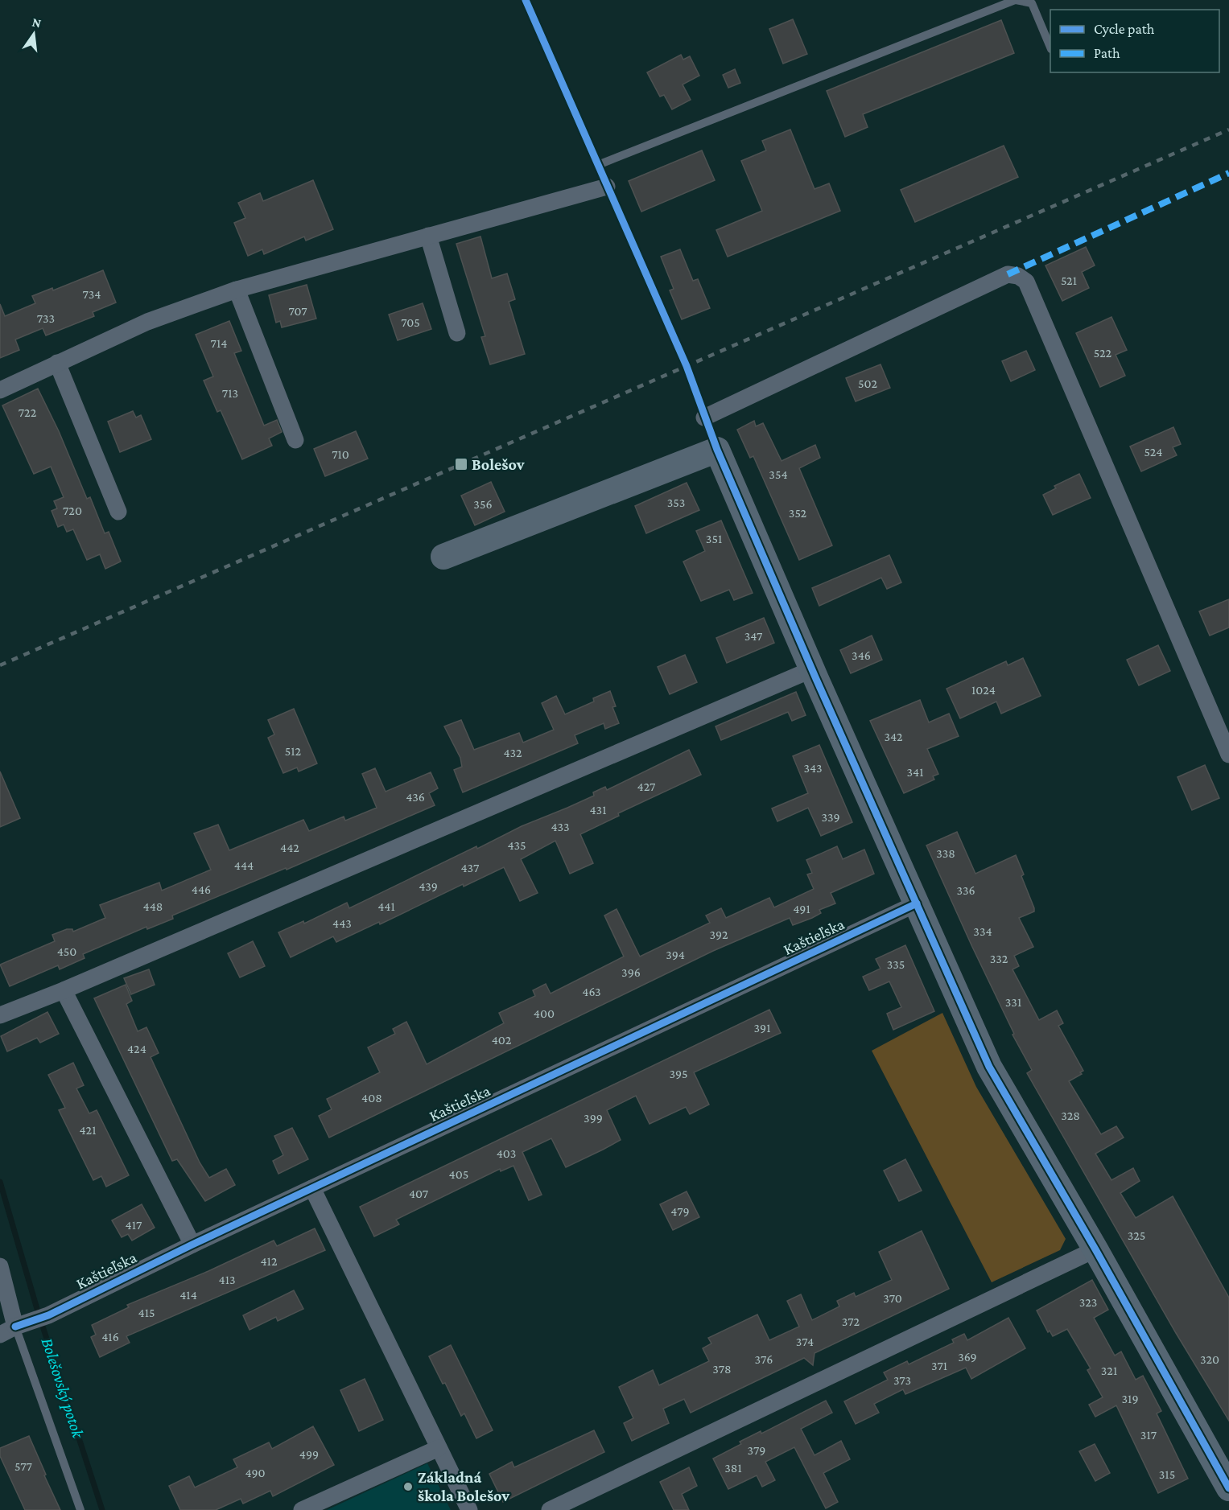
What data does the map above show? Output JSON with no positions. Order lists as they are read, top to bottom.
{
  "streets": {
    "street": ["Kaštieľska"]
  },
  "water": ["Bolešovský potok"],
  "places": {
    "transit": ["Bolešov"],
    "other": ["Základná škola Bolešov"]
  },
  "house_numbers": [
    "521",
    "734",
    "707",
    "733",
    "705",
    "714",
    "522",
    "502",
    "713",
    "722",
    "524",
    "710",
    "354",
    "353",
    "356",
    "720",
    "352",
    "351",
    "347",
    "346",
    "1024",
    "342",
    "512",
    "432",
    "343",
    "341",
    "427",
    "436",
    "431",
    "339",
    "433",
    "435",
    "442",
    "338",
    "444",
    "437",
    "439",
    "446",
    "336",
    "448",
    "441",
    "491",
    "443",
    "334",
    "392",
    "450",
    "394",
    "332",
    "335",
    "396",
    "463",
    "331",
    "400",
    "391",
    "402",
    "424",
    "395",
    "408",
    "328",
    "399",
    "421",
    "403",
    "405",
    "407",
    "479",
    "417",
    "325",
    "412",
    "413",
    "414",
    "370",
    "323",
    "415",
    "372",
    "416",
    "374",
    "369",
    "376",
    "320",
    "371",
    "378",
    "321",
    "373",
    "319",
    "317",
    "379",
    "499",
    "577",
    "381",
    "490",
    "315"
  ],
  "legend": ["Cycle path", "Path"],
  "north": "top"
}
